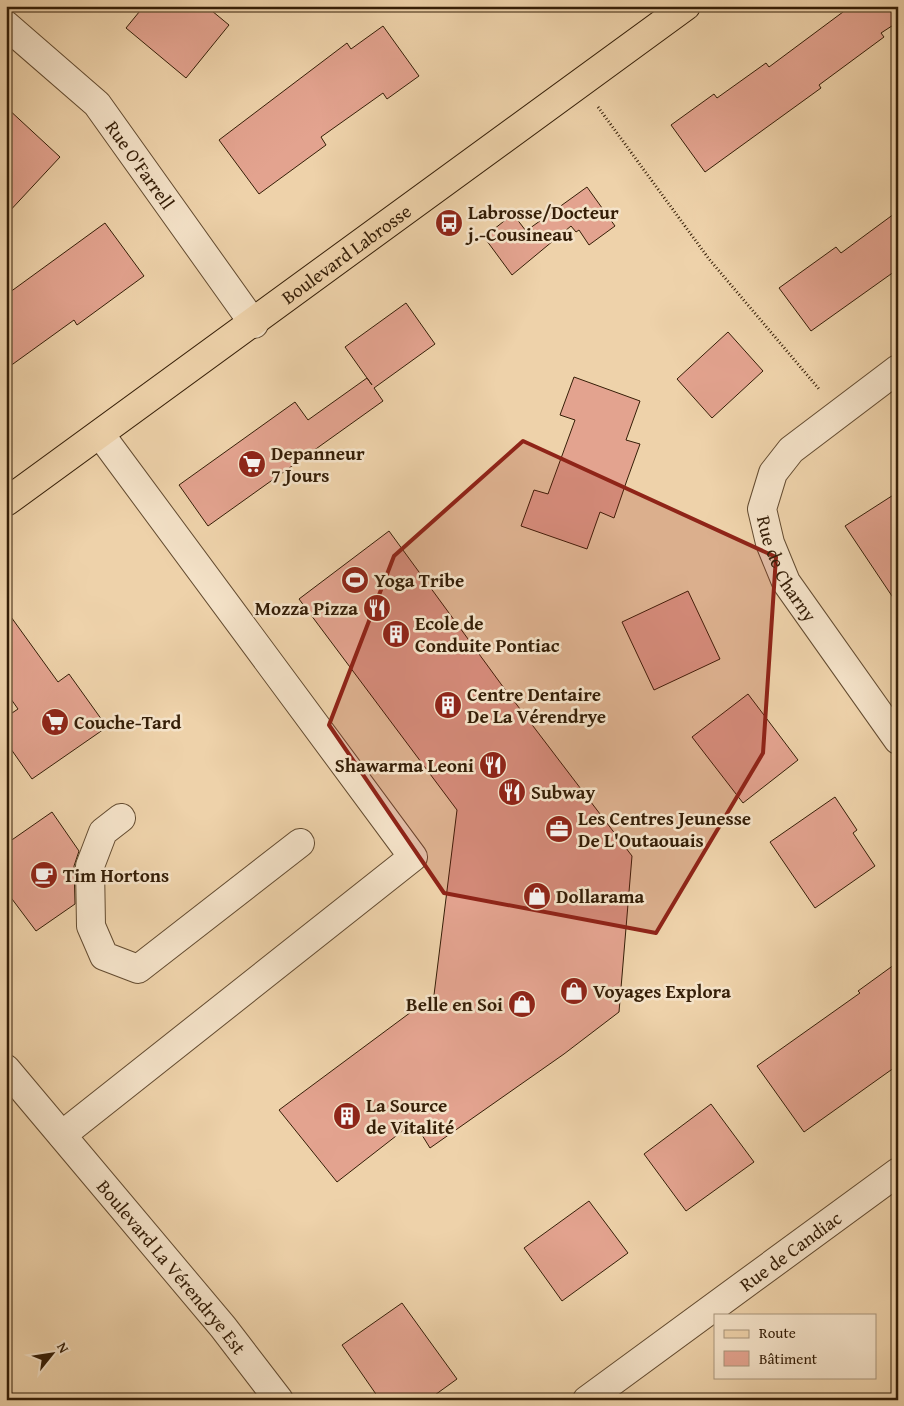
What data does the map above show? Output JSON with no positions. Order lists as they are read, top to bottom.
{
  "streets": {
    "main road": ["Boulevard Labrosse"],
    "street": [
      "Rue O'Farrell",
      "Rue de Charny",
      "Rue de Candiac",
      "Boulevard La Vérendrye Est"
    ]
  },
  "crossings": [
    ["Rue O'Farrell", "Boulevard Labrosse"]
  ],
  "places": {
    "bus stop": ["Labrosse/Docteur j.-Cousineau"],
    "supermarket": ["Depanneur 7 Jours", "Couche-Tard"],
    "sports": ["Yoga Tribe"],
    "restaurant": ["Mozza Pizza", "Shawarma Leoni", "Subway"],
    "building": ["Ecole de Conduite Pontiac", "Centre Dentaire De La Vérendrye", "La Source de Vitalité"],
    "office": ["Les Centres Jeunesse De L'Outaouais"],
    "cafe": ["Tim Hortons"],
    "shop": ["Dollarama", "Voyages Explora", "Belle en Soi"]
  },
  "legend": ["Route", "Bâtiment"],
  "north": "top right"
}
